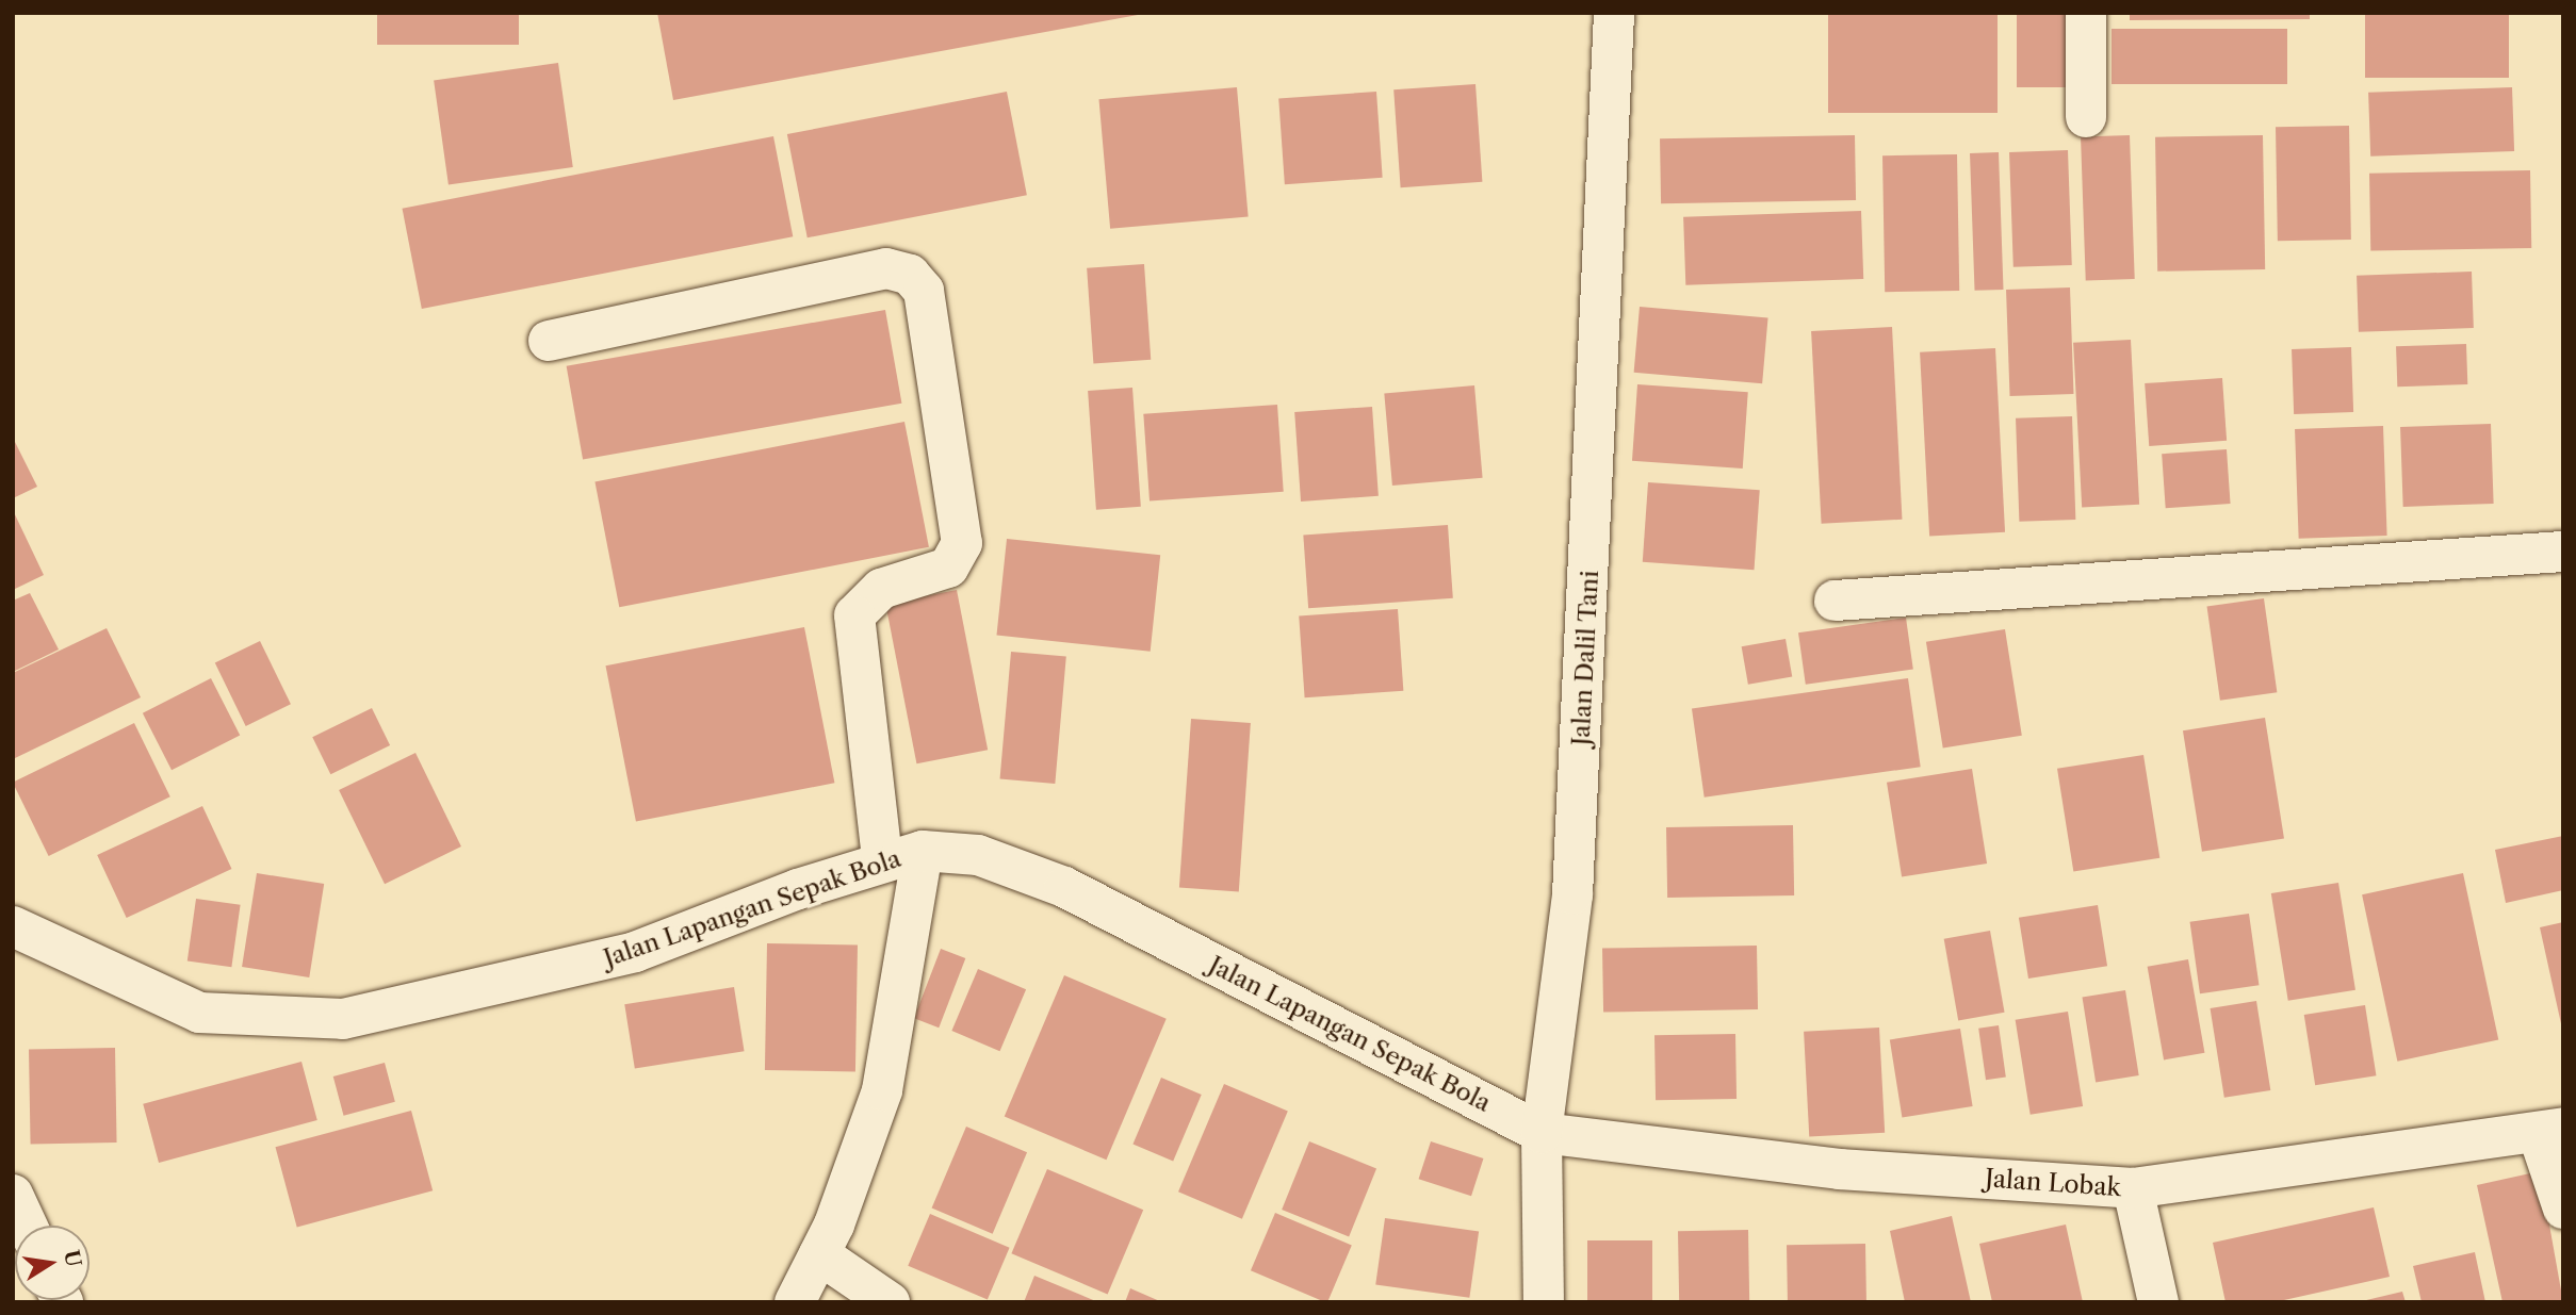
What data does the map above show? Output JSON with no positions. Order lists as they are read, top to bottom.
{
  "streets": {
    "street": ["Jalan Dalil Tani", "Jalan Lapangan Sepak Bola", "Jalan Lobak"]
  },
  "crossings": [
    ["Jalan Dalil Tani", "Jalan Lapangan Sepak Bola"],
    ["Jalan Dalil Tani", "Jalan Lobak"],
    ["Jalan Lapangan Sepak Bola", "Jalan Lobak"]
  ],
  "north": "right"
}
